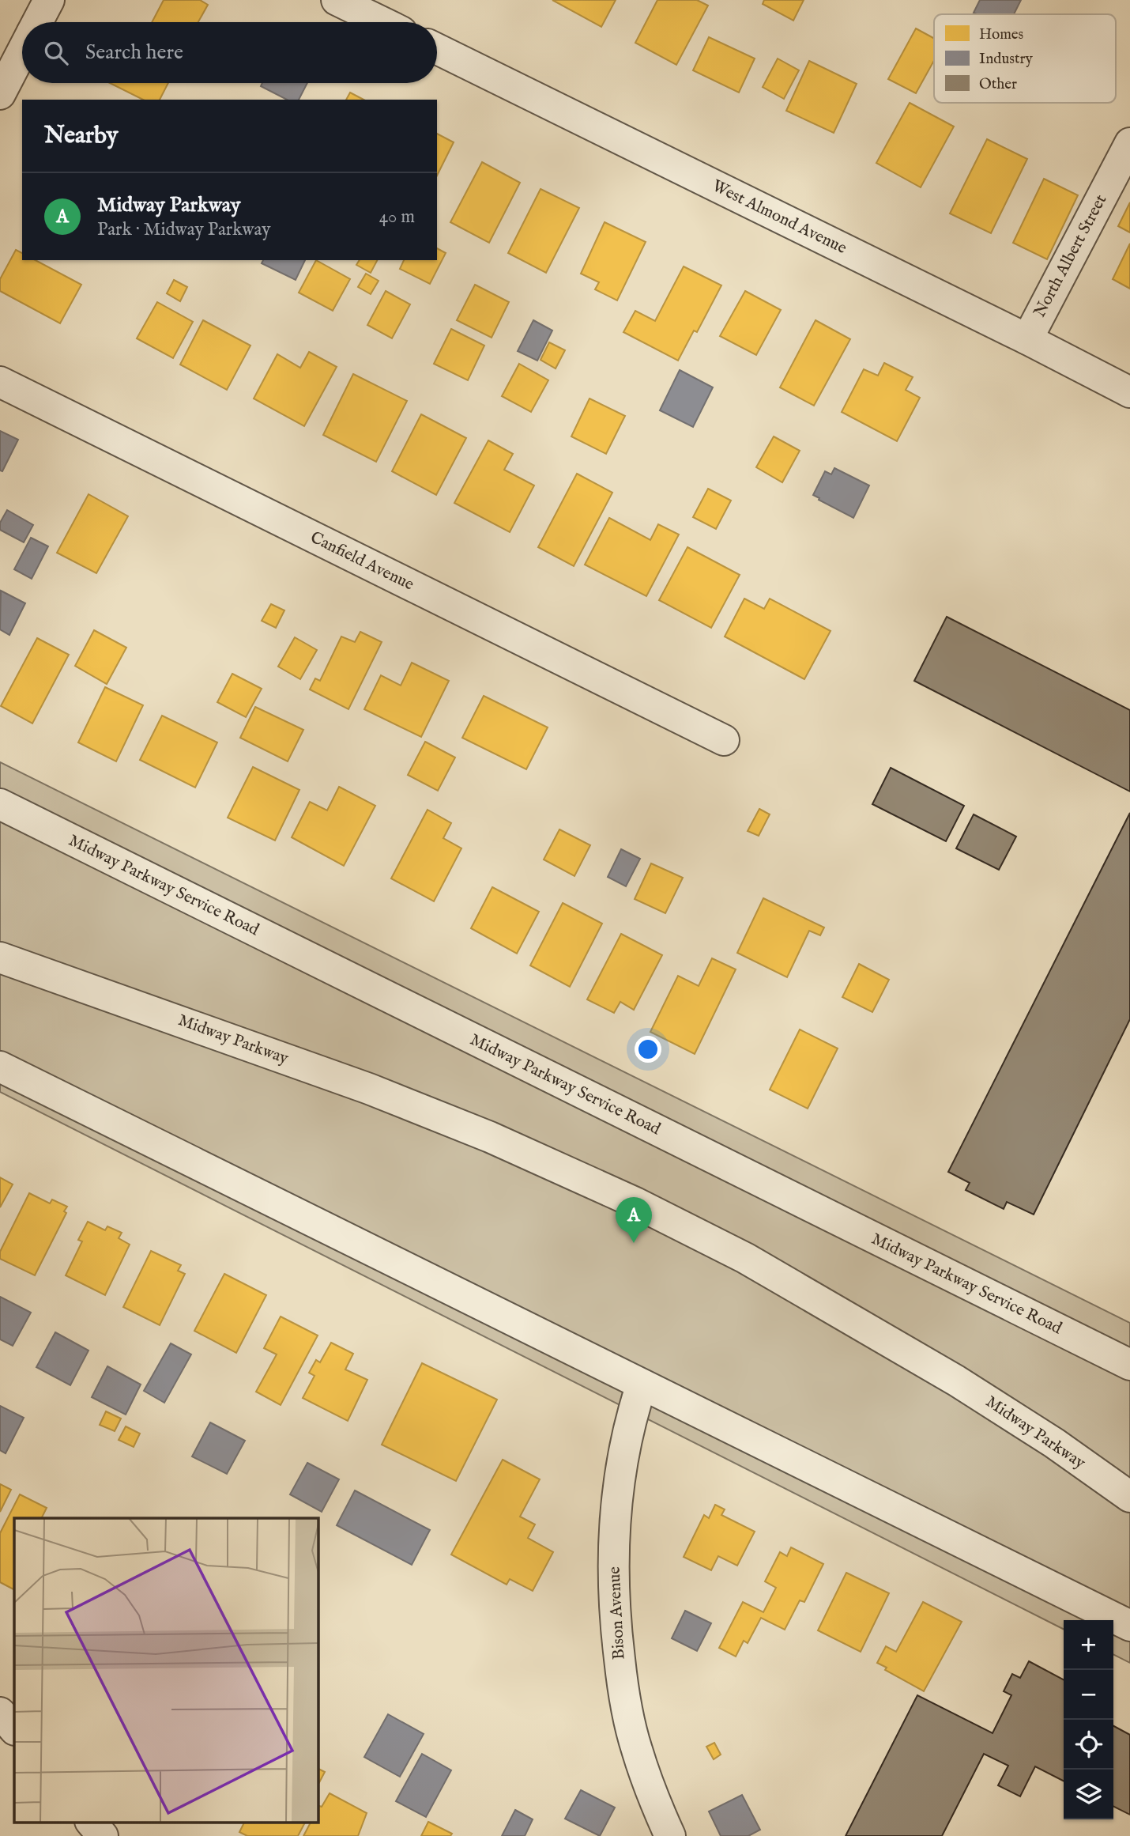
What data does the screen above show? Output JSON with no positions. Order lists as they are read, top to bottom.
{
  "streets": {
    "street": [
      "West Almond Avenue",
      "North Albert Street",
      "Canfield Avenue",
      "Midway Parkway Service Road",
      "Midway Parkway",
      "Bison Avenue"
    ]
  },
  "crossings": [
    ["West Almond Avenue", "North Albert Street"]
  ],
  "legend": ["Homes", "Industry", "Other"],
  "page": {
    "search": "Search here",
    "heading": "Nearby",
    "list": [
      {
        "mark": "A",
        "name": "Midway Parkway",
        "note": "Park · Midway Parkway",
        "value": "40 m"
      }
    ],
    "pins": "A",
    "map_buttons": ["+", "−"]
  }
}
